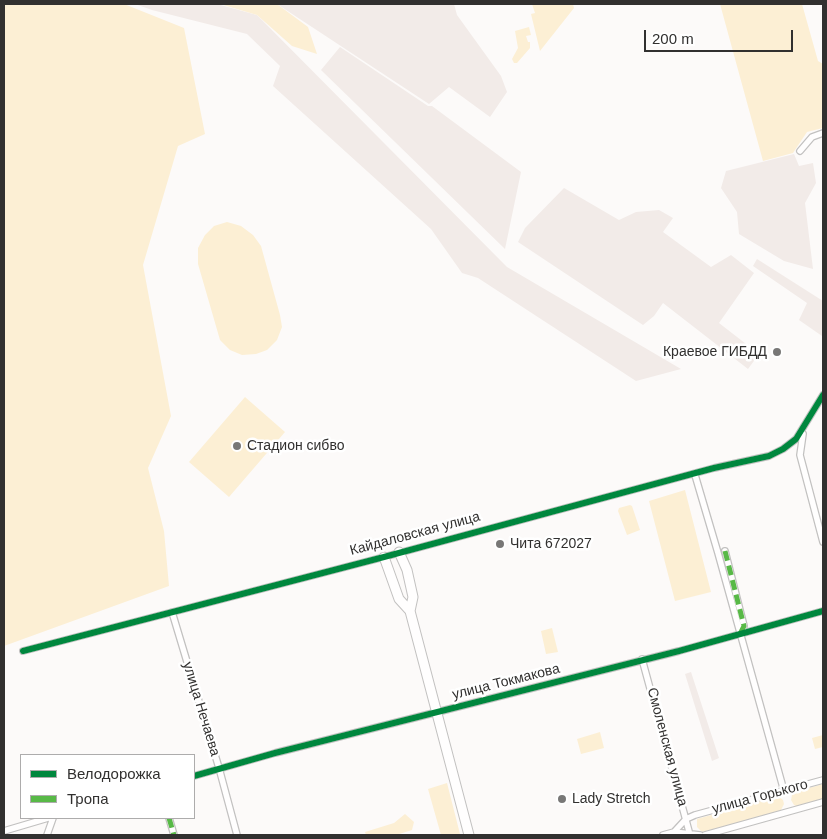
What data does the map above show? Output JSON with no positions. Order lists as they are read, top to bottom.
{
  "streets": {
    "street": [
      "Кайдаловская улица",
      "улица Токмакова",
      "улица Нечаева",
      "Смоленская улица",
      "улица Горького"
    ]
  },
  "crossings": [
    ["Кайдаловская улица", "улица Нечаева"],
    ["улица Токмакова", "улица Нечаева"],
    ["улица Токмакова", "Смоленская улица"],
    ["Смоленская улица", "улица Горького"]
  ],
  "places": [
    "Краевое ГИБДД",
    "Стадион сибво",
    "Чита 672027",
    "Lady Stretch"
  ],
  "legend": ["Велодорожка", "Тропа"],
  "scale_bar": "200 m"
}
